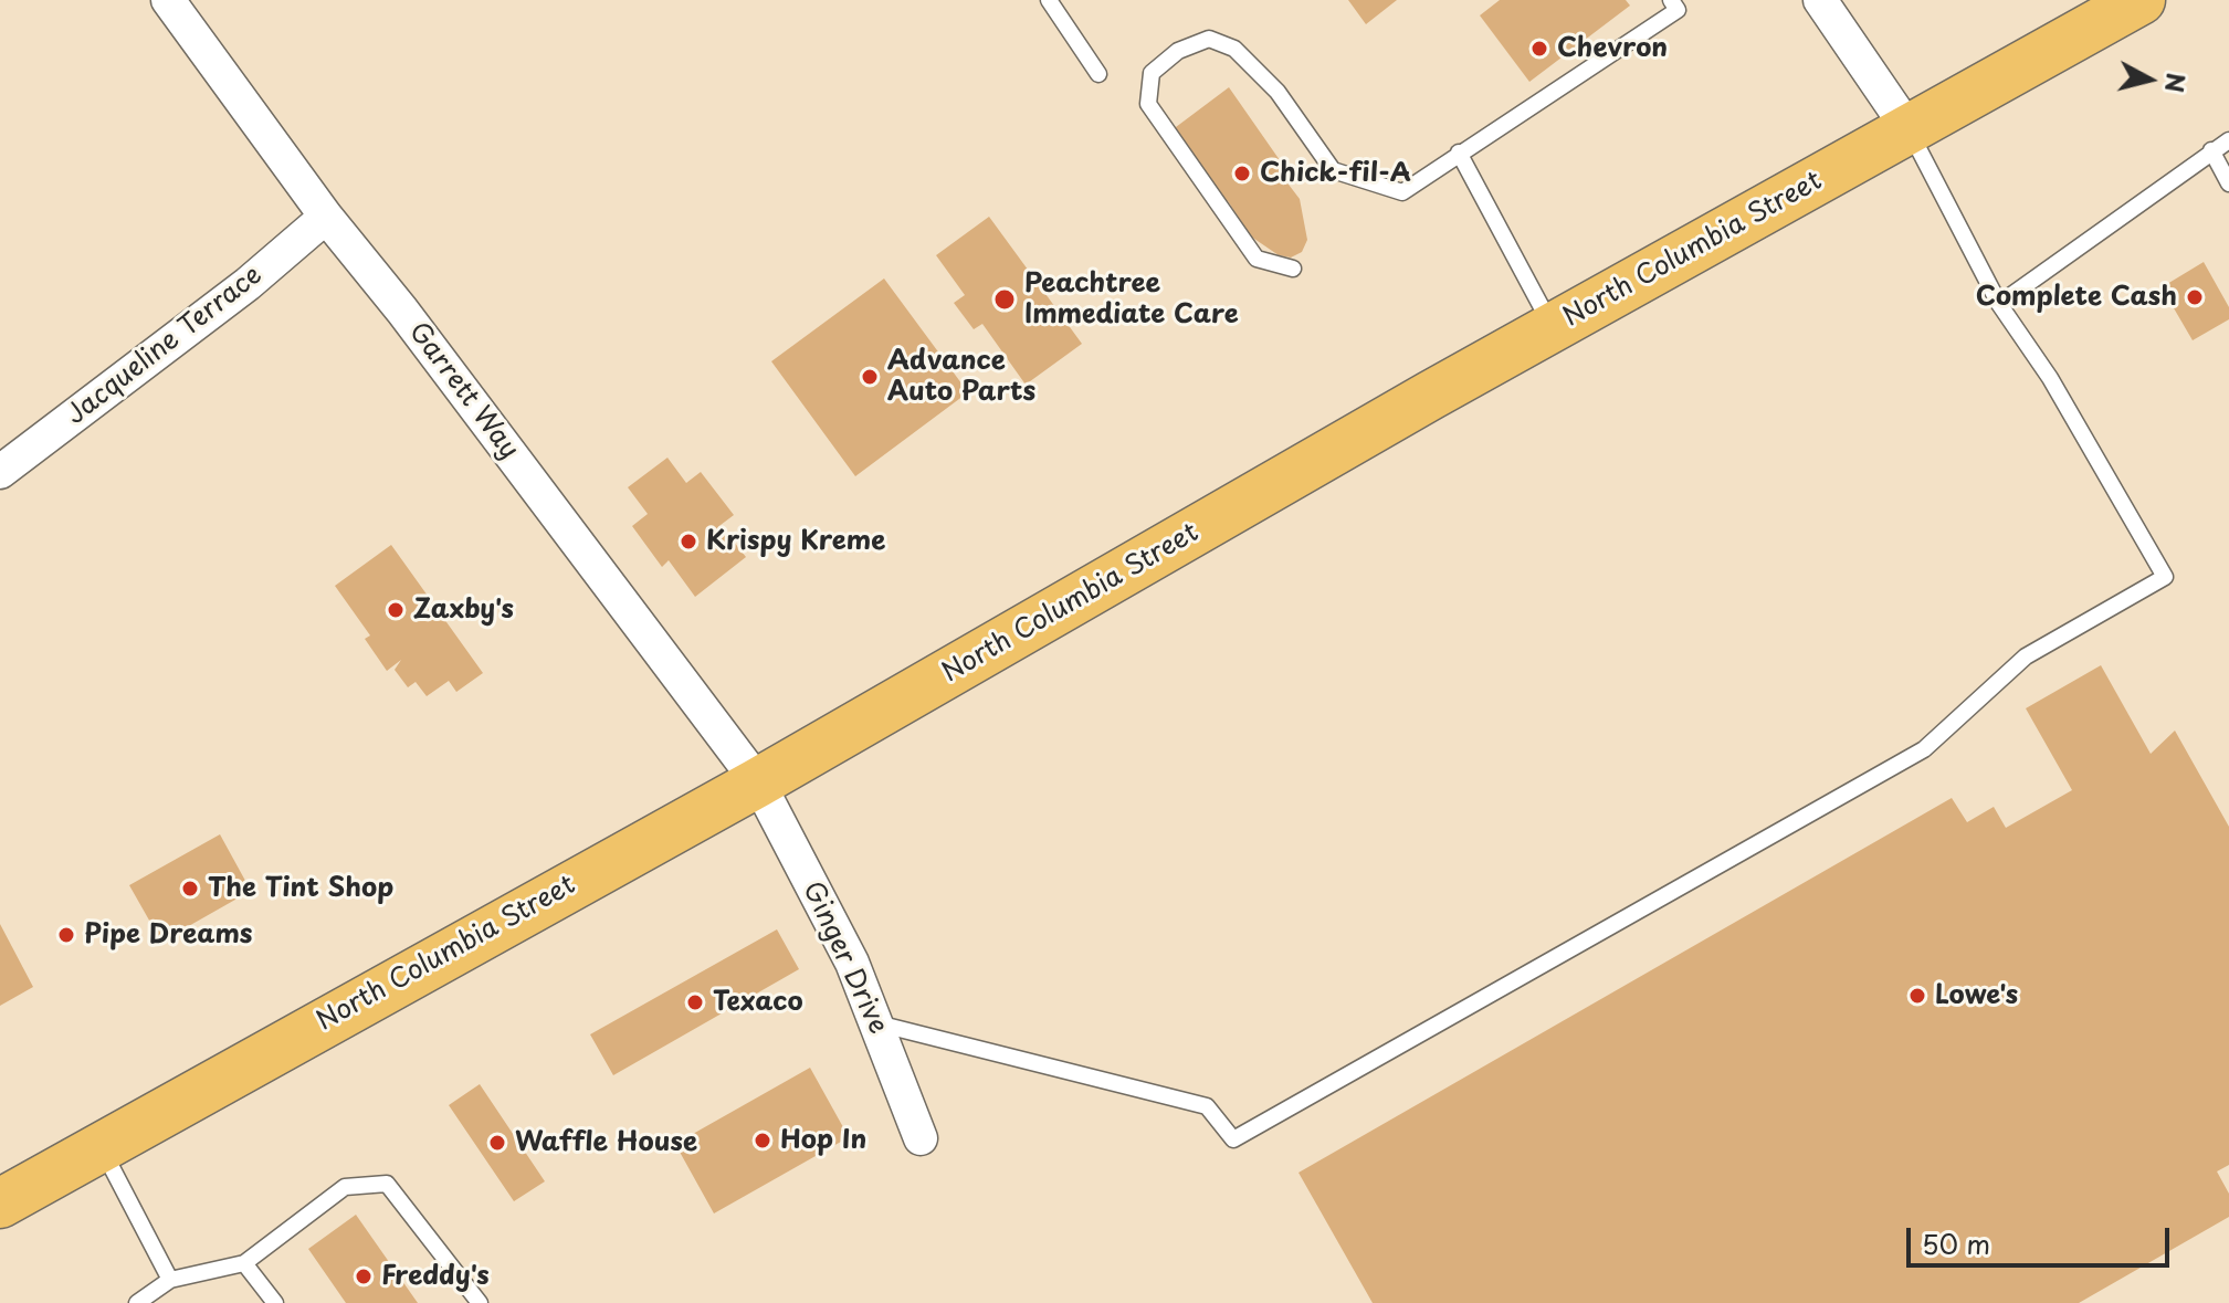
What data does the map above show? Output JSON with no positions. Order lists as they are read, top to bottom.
{
  "streets": {
    "main road": ["North Columbia Street"],
    "street": ["Jacqueline Terrace", "Garrett Way", "Ginger Drive"]
  },
  "crossings": [
    ["North Columbia Street", "Garrett Way"],
    ["North Columbia Street", "Ginger Drive"],
    ["Jacqueline Terrace", "Garrett Way"],
    ["Garrett Way", "Ginger Drive"]
  ],
  "places": [
    "Chevron",
    "Chick-fil-A",
    "Complete Cash",
    "Peachtree Immediate Care",
    "Advance Auto Parts",
    "Krispy Kreme",
    "Zaxby's",
    "The Tint Shop",
    "Pipe Dreams",
    "Lowe's",
    "Texaco",
    "Hop In",
    "Waffle House",
    "Freddy's"
  ],
  "scale_bar": "50 m",
  "north": "right"
}
